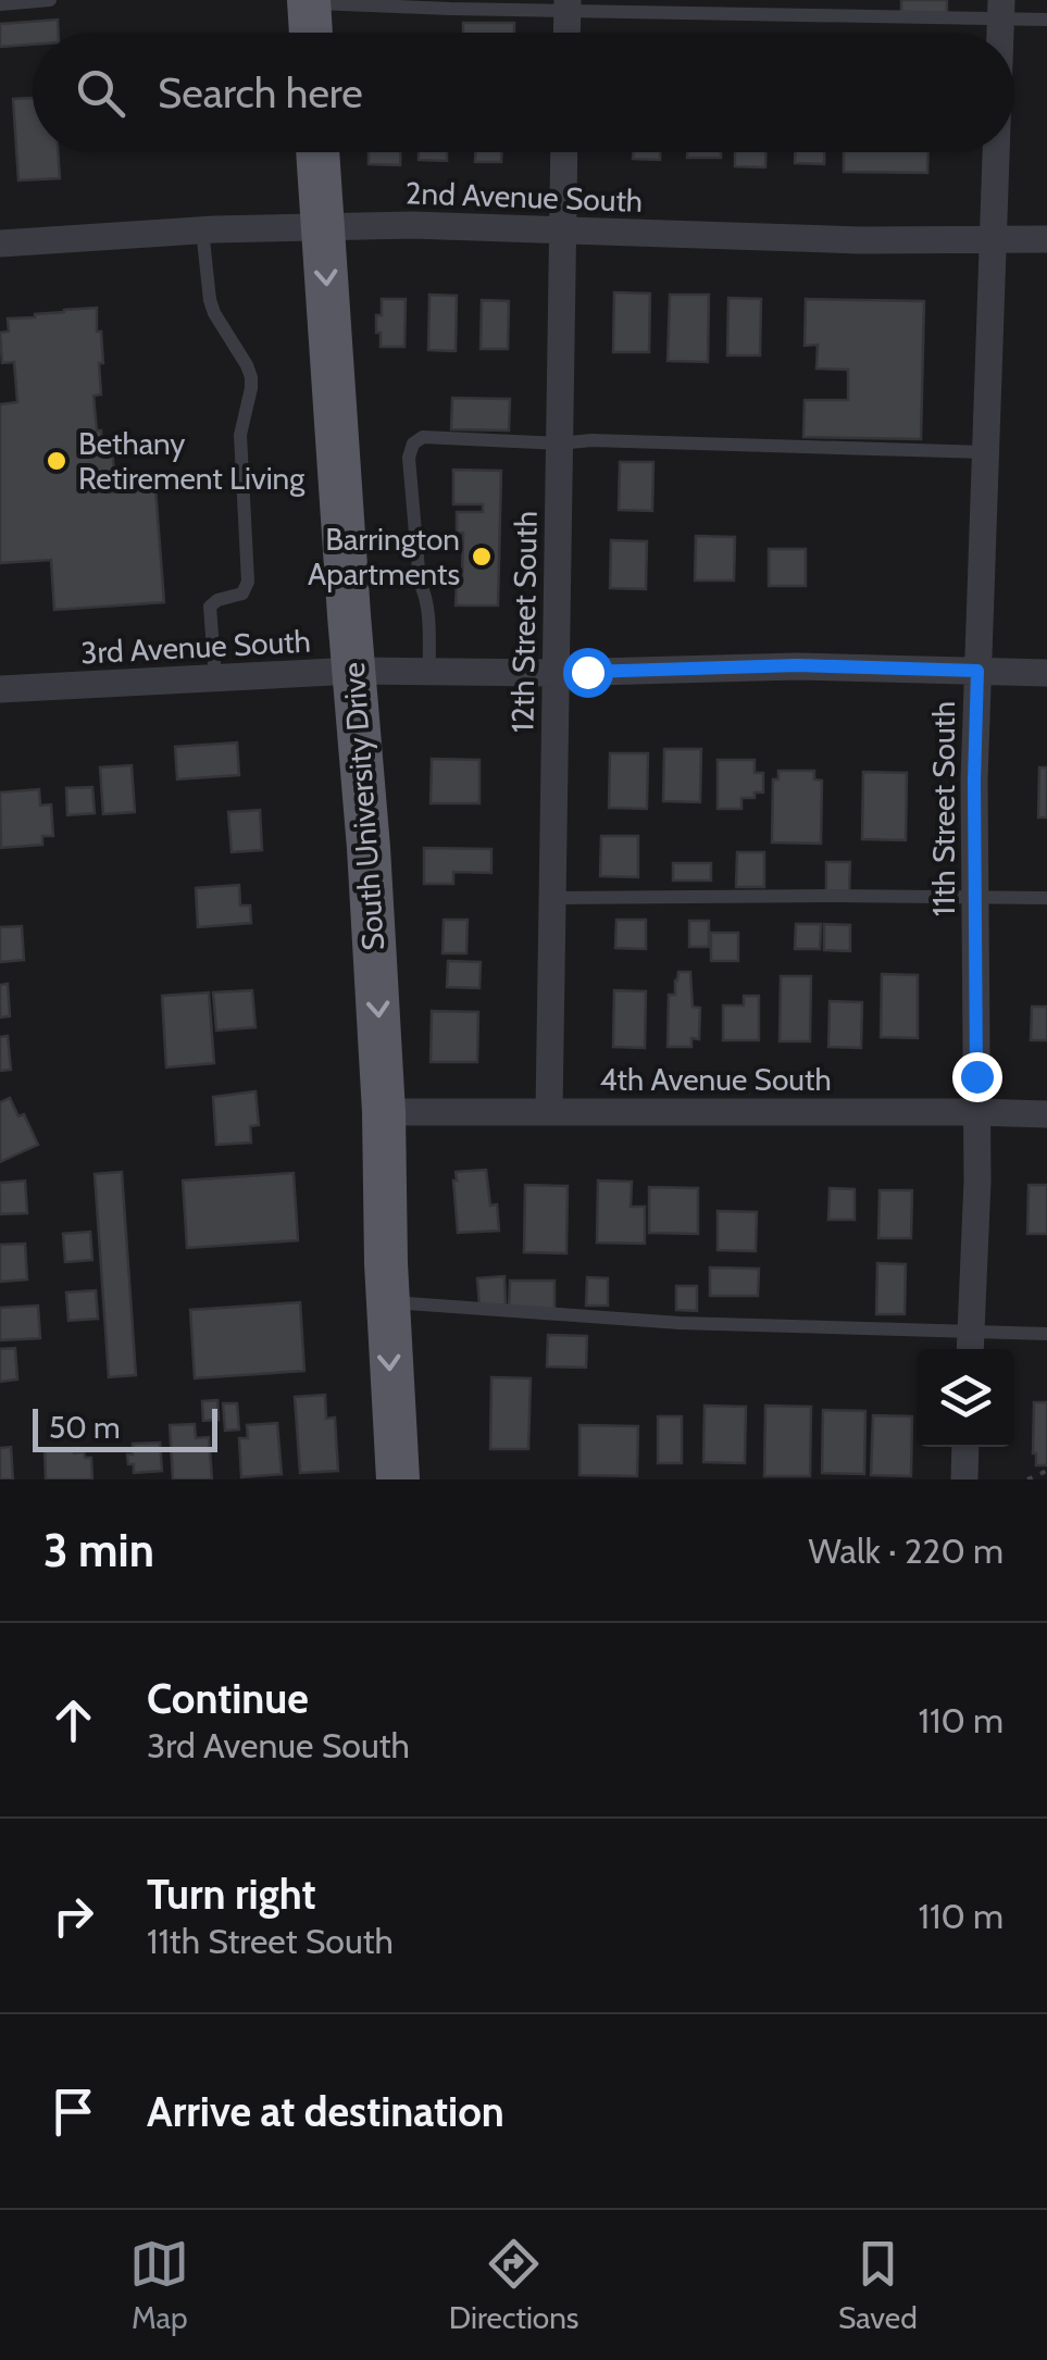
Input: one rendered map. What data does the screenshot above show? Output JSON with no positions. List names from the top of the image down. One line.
{"streets":{"main road":["South University Drive"],"street":["2nd Avenue South","12th Street South","3rd Avenue South","11th Street South","4th Avenue South"]},"crossings":[["2nd Avenue South","12th Street South"],["2nd Avenue South","South University Drive"],["2nd Avenue South","11th Street South"],["12th Street South","3rd Avenue South"],["12th Street South","4th Avenue South"],["3rd Avenue South","South University Drive"],["3rd Avenue South","11th Street South"],["South University Drive","4th Avenue South"],["11th Street South","4th Avenue South"]],"one_way":["South University Drive"],"places":["Bethany Retirement Living","Barrington Apartments"],"scale_bar":"50 m","page":{"search":"Search here","scale":"50 m","heading":["3 min","Walk · 220 m"],"list":[["Continue","3rd Avenue South","110 m"],["Turn right","11th Street South","110 m"],"Arrive at destination"],"nav":["Map","Directions","Saved"]}}
